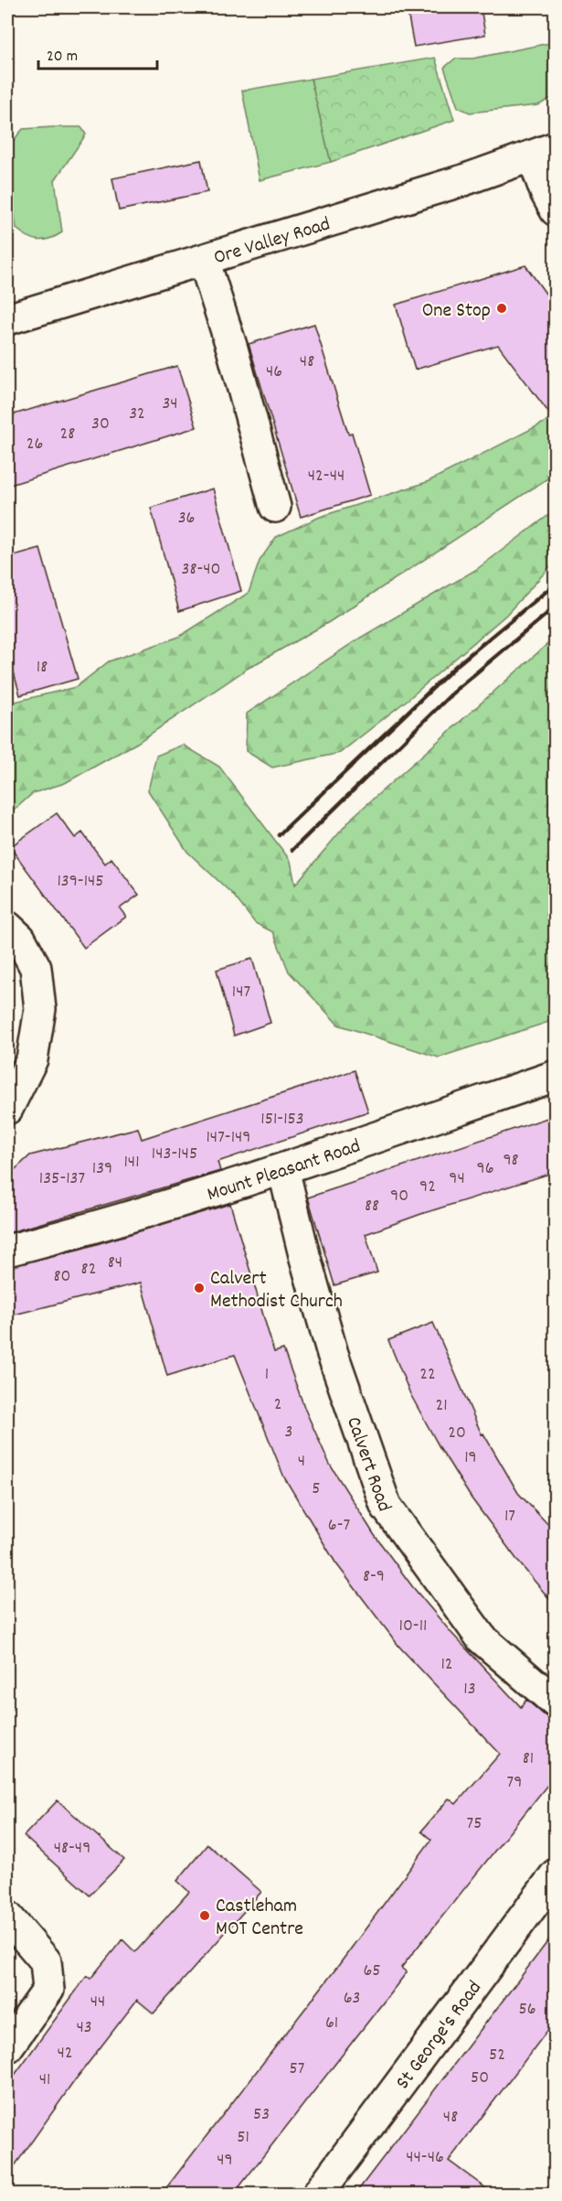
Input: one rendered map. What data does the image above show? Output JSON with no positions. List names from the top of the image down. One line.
{"streets":{"street":["Ore Valley Road","Mount Pleasant Road","Calvert Road","St George's Road"]},"crossings":[["Mount Pleasant Road","Calvert Road"]],"places":["One Stop","Calvert Methodist Church","Castleham MOT Centre"],"house_numbers":["48","46","34","32","30","28","26","42-44","36","38-40","18","139-145","147","151-153","147-149","143-145","98","141","139","96","135-137","94","92","90","88","84","82","80","1","22","2","21","3","20","19","4","5","17","6-7","8-9","10-11","12","13","81","79","75","48-49","65","63","44","56","61","43","42","52","57","50","41","53","48","51","44-46","49"],"scale_bar":"20 m"}
